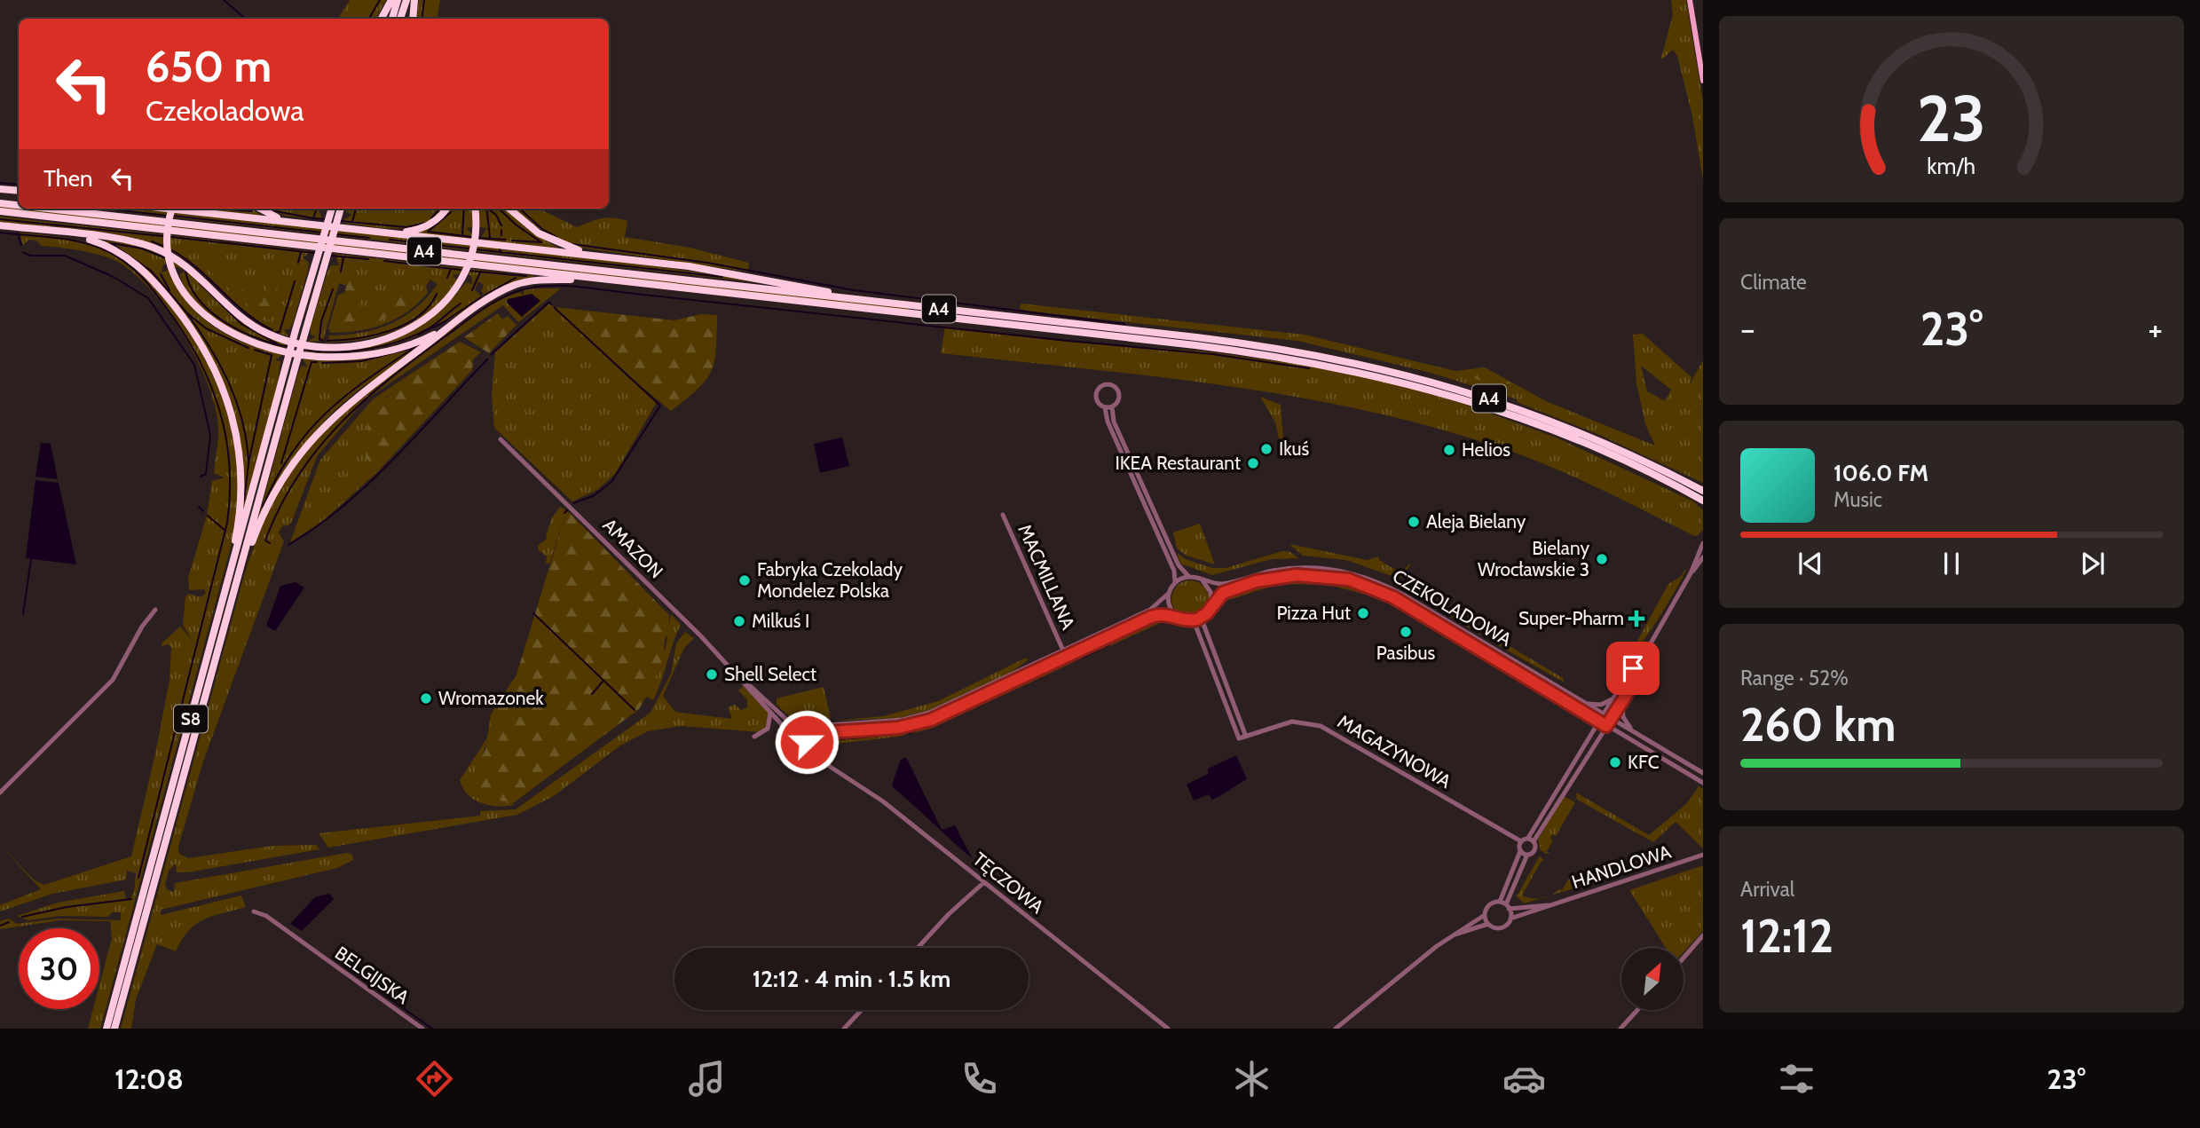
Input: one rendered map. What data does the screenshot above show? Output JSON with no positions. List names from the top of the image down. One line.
{"streets":{"highway":["A4","S8"],"street":["AMAZON","MACMILLANA","CZEKOLADOWA","MAGAZYNOWA","HANDLOWA","TĘCZOWA","BELGIJSKA"]},"crossings":[["AMAZON","TĘCZOWA"],["CZEKOLADOWA","MAGAZYNOWA"]],"places":{"other":["Ikuś","Helios","IKEA Restaurant","Aleja Bielany","Bielany Wrocławskie 3","Fabryka Czekolady Mondelez Polska","Pizza Hut","Milkuś I","Pasibus","Shell Select","Wromazonek","KFC"],"health":["Super-Pharm"]},"north":"top right","page":{"turn":["650 m","Czekoladowa"],"then":"Then","tile":["Climate",["Range · 52%","260 km"],["Arrival","12:12"]],"heat":["−","23°","+"],"song":["106.0 FM","Music"],"limit":"30","trip":"12:12 · 4 min · 1.5 km","tabs":["12:08","23°"],"gauge":["23","km/h"]}}
